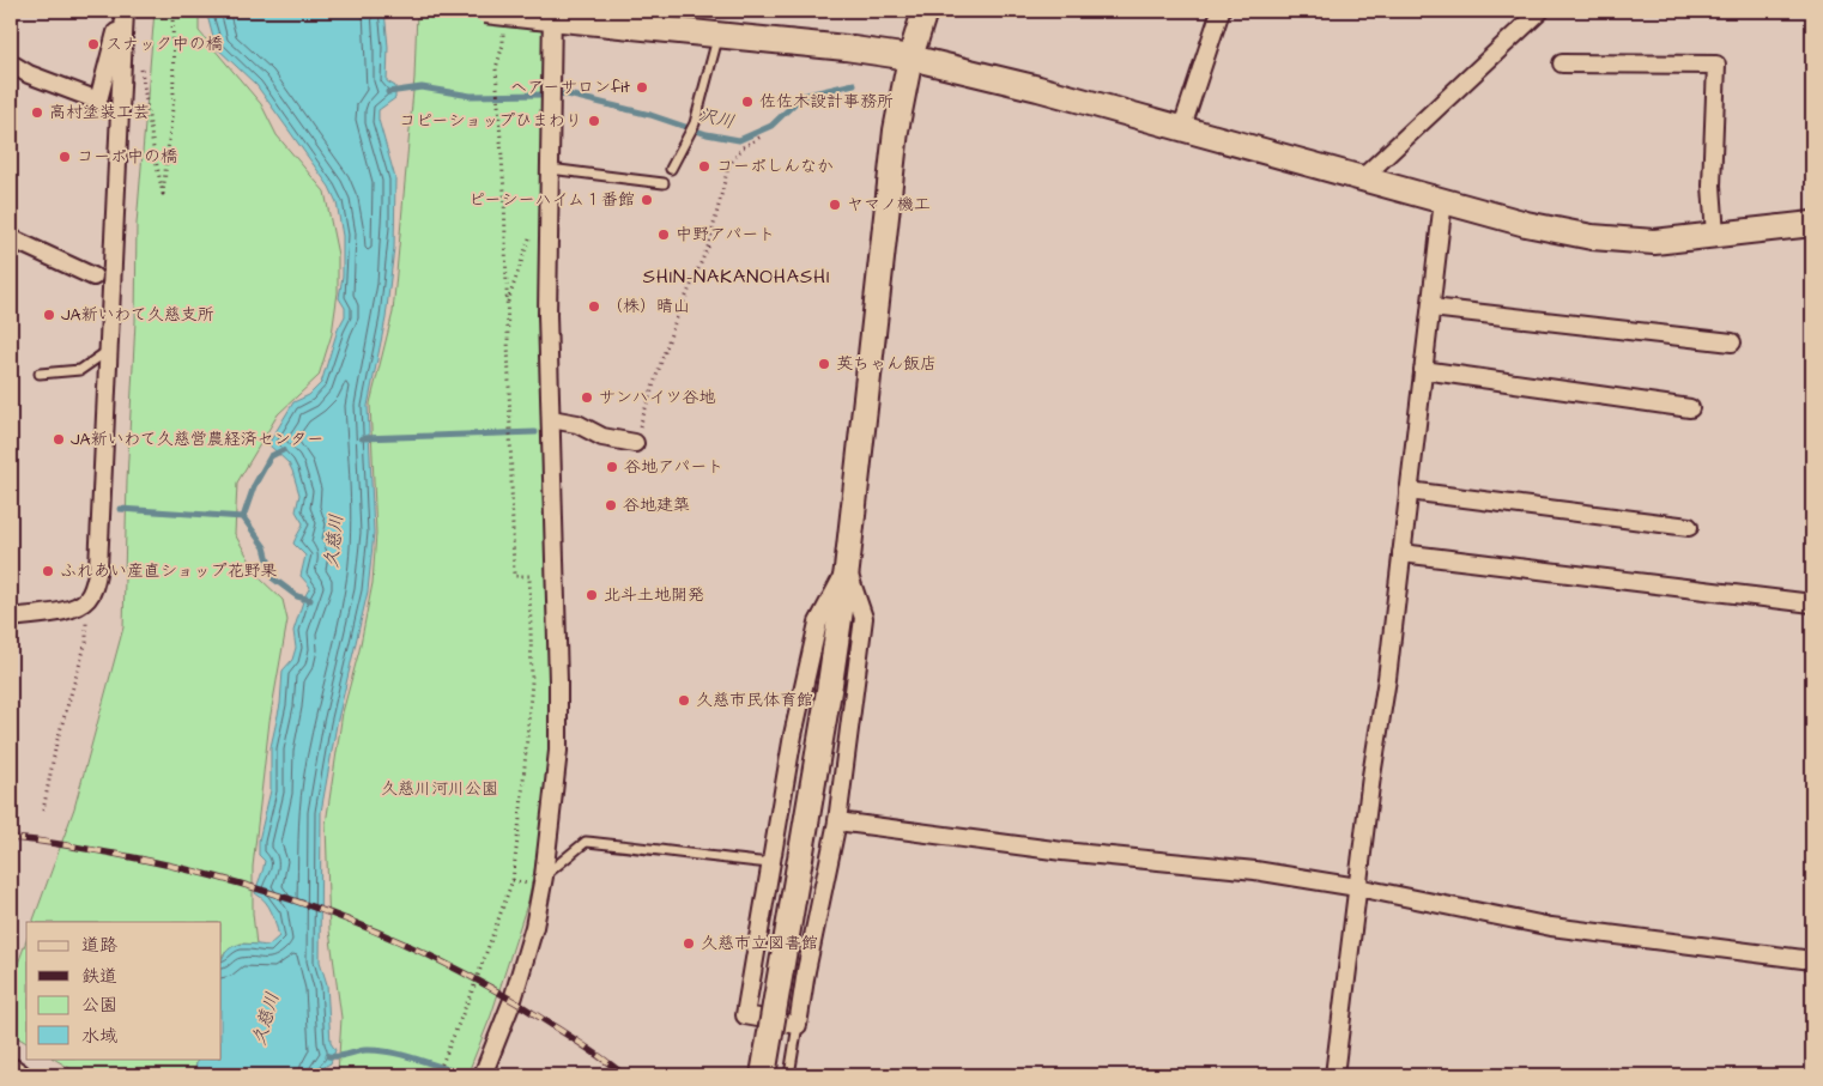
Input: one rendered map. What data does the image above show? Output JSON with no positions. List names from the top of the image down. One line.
{"districts":["SHIN-NAKANOHASHI"],"water":["沢川","久慈川"],"parks":["久慈川河川公園"],"places":["スナック中の橋","ヘアーサロンfit","佐佐木設計事務所","高村塗装工芸","コピーショップひまわり","コーポ中の橋","コーポしんなか","ピーシーハイム１番館","ヤマノ機工","中野アパート","（株）晴山","JA新いわて久慈支所","英ちゃん飯店","サンハイツ谷地","JA新いわて久慈営農経済センター","谷地アパート","谷地建築","ふれあい産直ショップ花野果","北斗土地開発","久慈市民体育館","久慈市立図書館"],"legend":["道路","鉄道","公園","水域"]}
